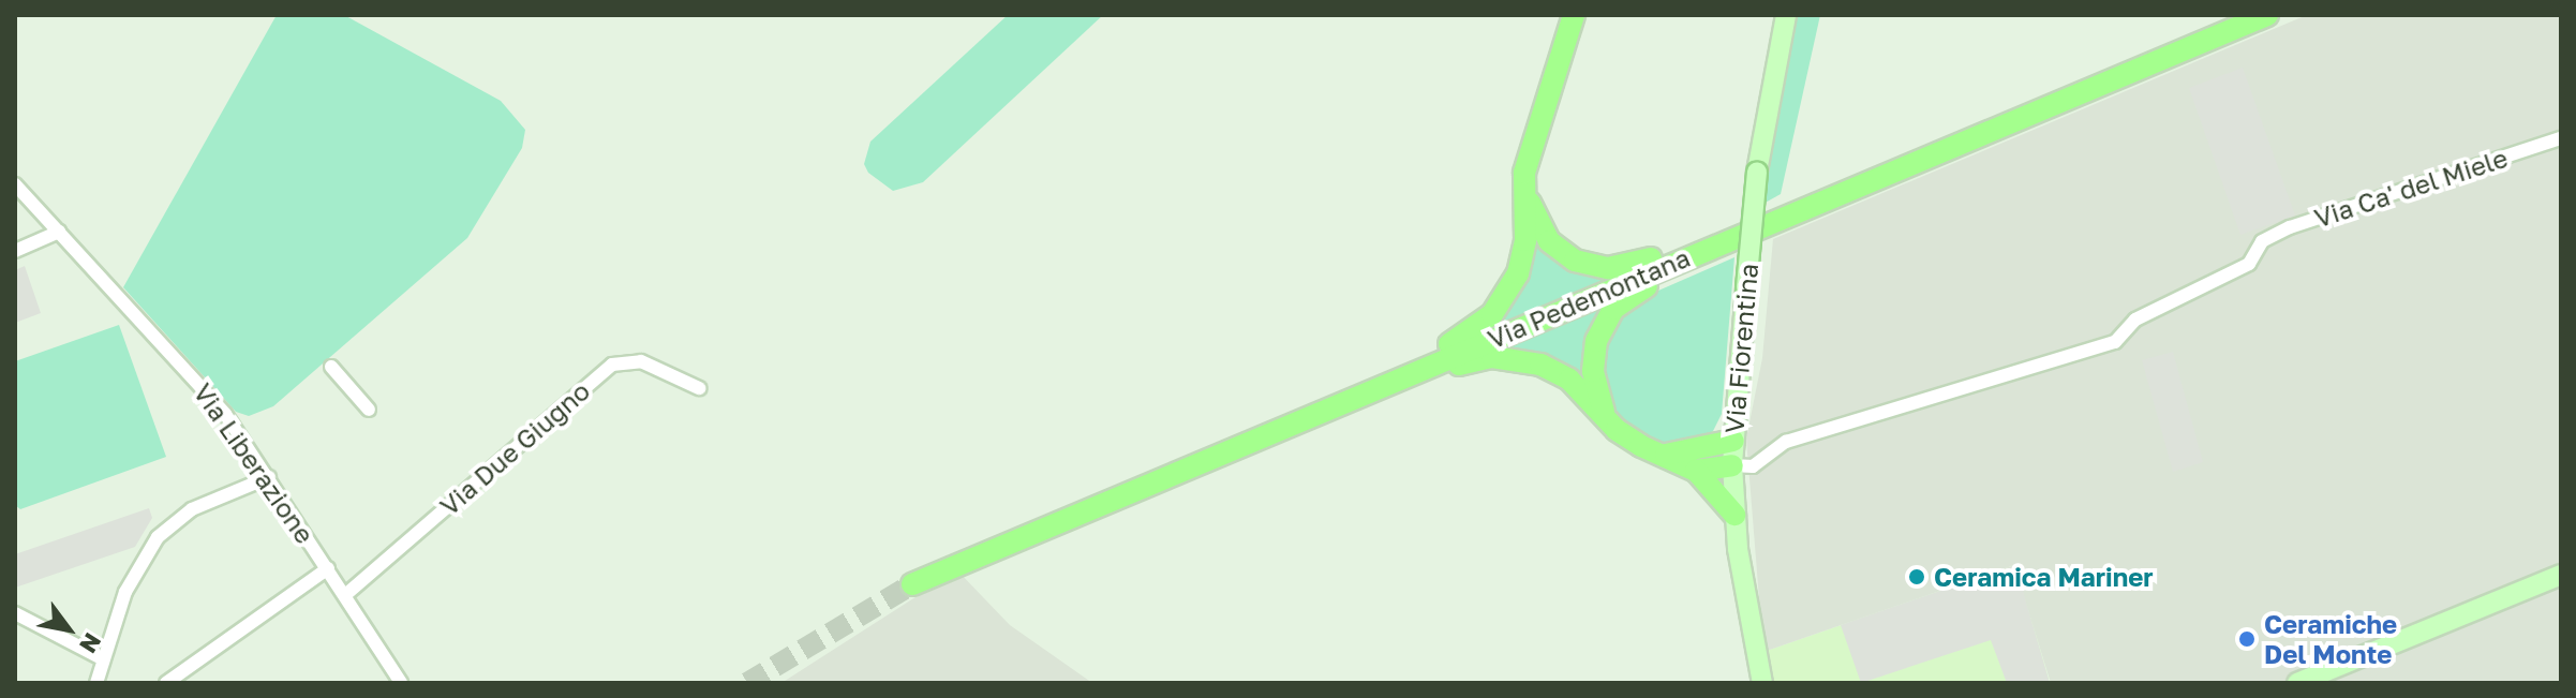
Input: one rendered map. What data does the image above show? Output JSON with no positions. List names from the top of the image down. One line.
{"streets":{"main road":["Via Pedemontana"],"street":["Via Ca' del Miele","Via Fiorentina","Via Due Giugno","Via Liberazione"]},"crossings":[["Via Ca' del Miele","Via Fiorentina"],["Via Due Giugno","Via Liberazione"]],"places":["Ceramica Mariner","Ceramiche Del Monte"],"north":"bottom right"}
